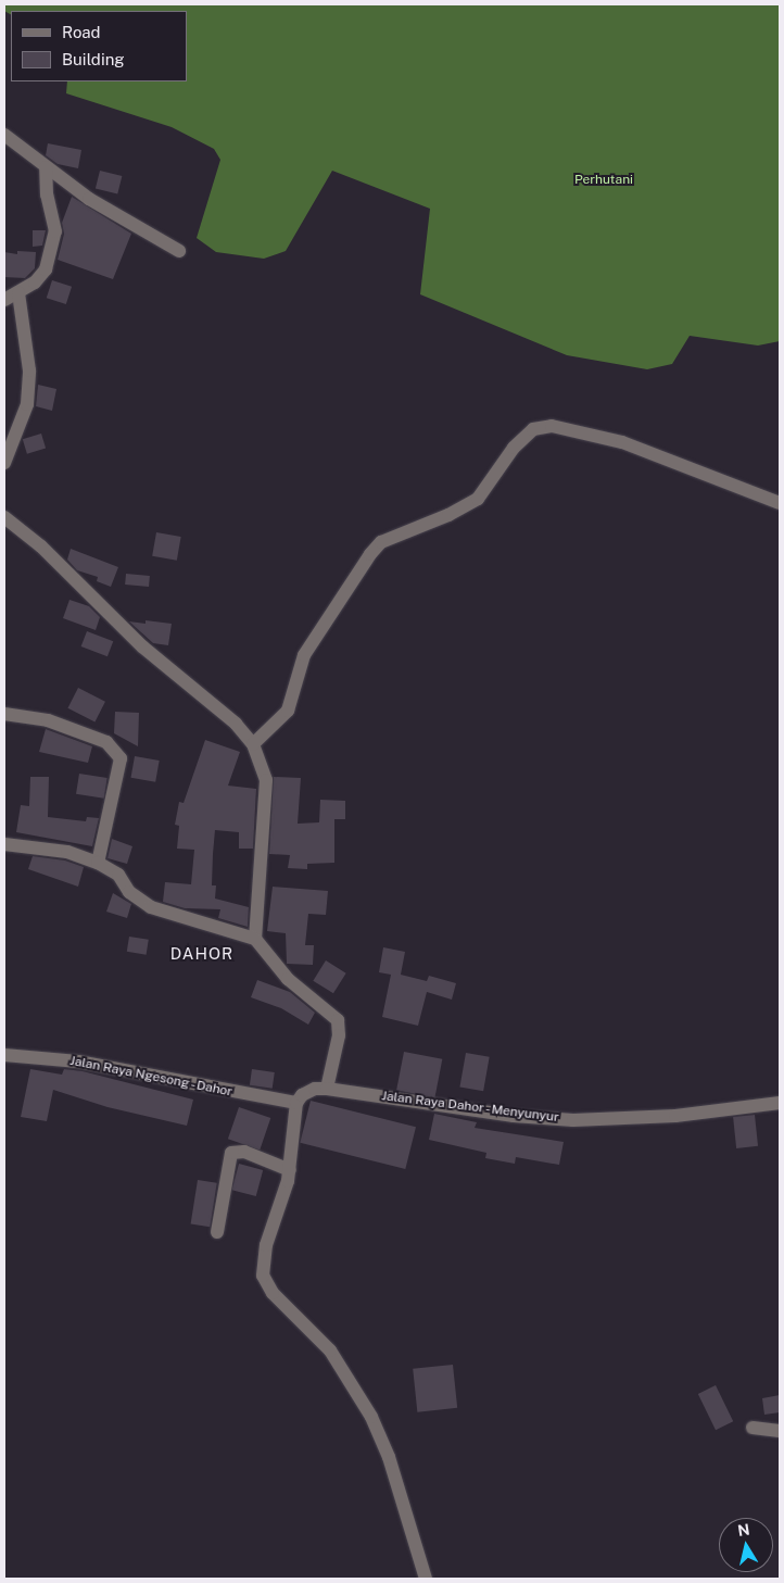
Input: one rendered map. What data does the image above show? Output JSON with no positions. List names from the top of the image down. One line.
{"streets":{"street":["Jalan Raya Ngesong - Dahor","Jalan Raya Dahor - Menyunyur"]},"crossings":[["Jalan Raya Ngesong - Dahor","Jalan Raya Dahor - Menyunyur"]],"districts":["DAHOR"],"parks":["Perhutani"],"legend":["Road","Building"],"north":"top"}
